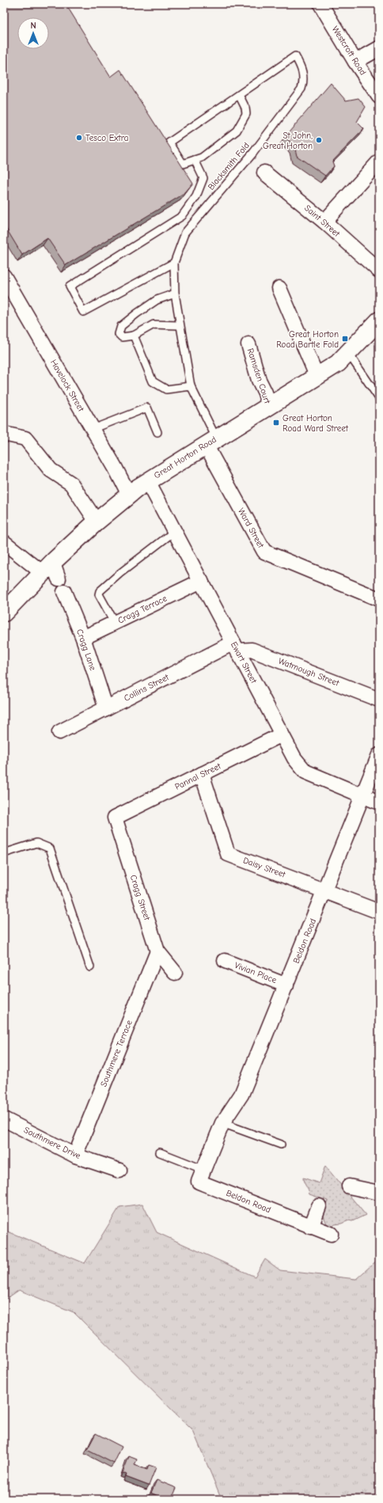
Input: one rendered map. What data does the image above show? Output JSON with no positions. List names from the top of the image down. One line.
{"streets":{"main road":["Great Horton Road"],"street":["Westcroft Road","Saint Street","Ramsden Court","Havelock Street","Ward Street","Cragg Terrace","Cragg Lane","Ewart Street","Watmough Street","Collins Street","Pannal Street","Daisy Street","Cragg Street","Beldon Road","Vivian Place","Southmere Terrace","Southmere Drive"],"lane":["Blacksmith Fold"]},"crossings":[["Blacksmith Fold","Great Horton Road"],["Blacksmith Fold","Ward Street"],["Ramsden Court","Great Horton Road"],["Havelock Street","Great Horton Road"],["Great Horton Road","Ward Street"],["Great Horton Road","Ewart Street"],["Cragg Terrace","Cragg Lane"],["Cragg Terrace","Ewart Street"],["Cragg Lane","Collins Street"],["Ewart Street","Watmough Street"],["Ewart Street","Collins Street"],["Ewart Street","Pannal Street"],["Ewart Street","Beldon Road"],["Watmough Street","Collins Street"],["Pannal Street","Daisy Street"],["Pannal Street","Cragg Street"],["Daisy Street","Beldon Road"],["Cragg Street","Southmere Terrace"],["Beldon Road","Vivian Place"],["Southmere Terrace","Southmere Drive"]],"places":{"other":["Tesco Extra","St John, Great Horton"],"transit":["Great Horton Road Bartle Fold","Great Horton Road Ward Street"]},"north":"top"}
